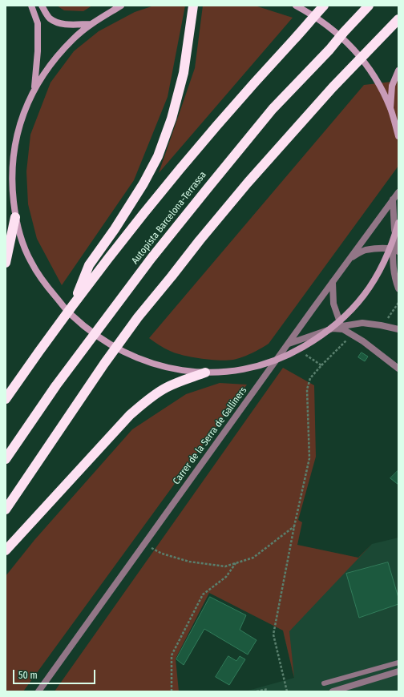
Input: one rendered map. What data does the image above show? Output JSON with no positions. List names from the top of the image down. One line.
{"streets":{"highway":["Autopista Barcelona-Terrassa"],"street":["Carrer de la Serra de Galliners"]},"scale_bar":"50 m"}
